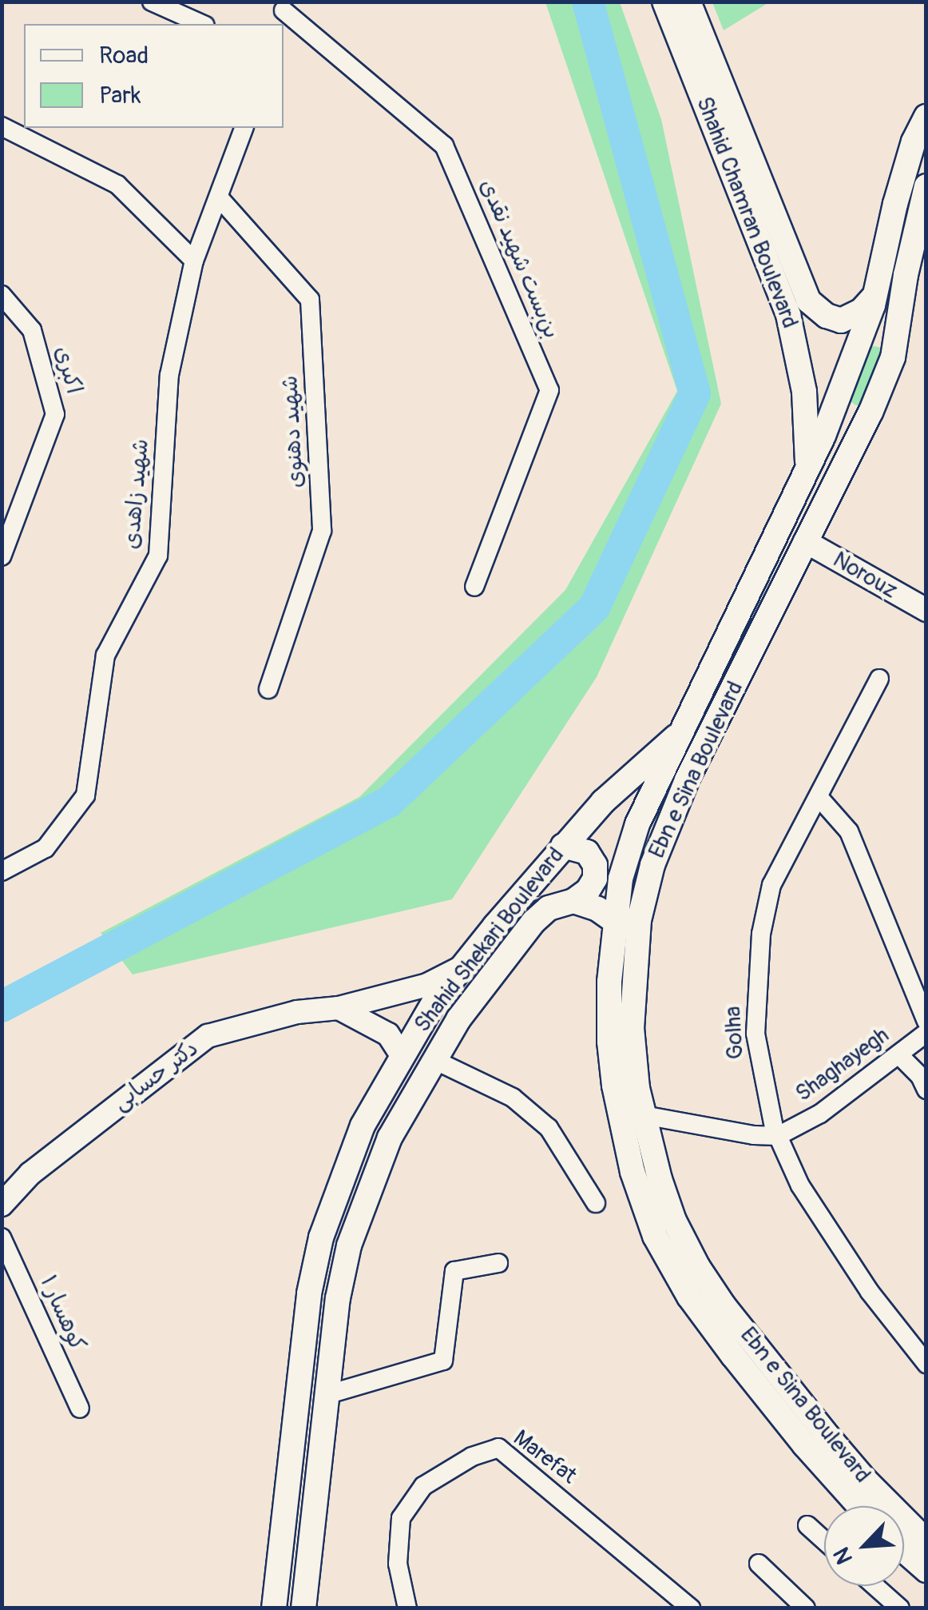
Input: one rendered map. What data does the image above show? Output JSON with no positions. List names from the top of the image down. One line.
{"streets":{"main road":["Shahid Chamran Boulevard","Ebn e Sina Boulevard","Shahid Shekari Boulevard"],"street":["بن‌بست شهید نقدی","اکبری","شهید دهنوی","شهید زاهدی","Norouz","Golha","Shaghayegh","دکتر حسابی","کوهسار ۱","Marefat"]},"crossings":[["Shahid Chamran Boulevard","Ebn e Sina Boulevard"],["شهید دهنوی","شهید زاهدی"],["Norouz","Ebn e Sina Boulevard"],["Ebn e Sina Boulevard","Shahid Shekari Boulevard"],["Shahid Shekari Boulevard","دکتر حسابی"],["Golha","Shaghayegh"]],"legend":["Road","Park"],"north":"bottom left"}
